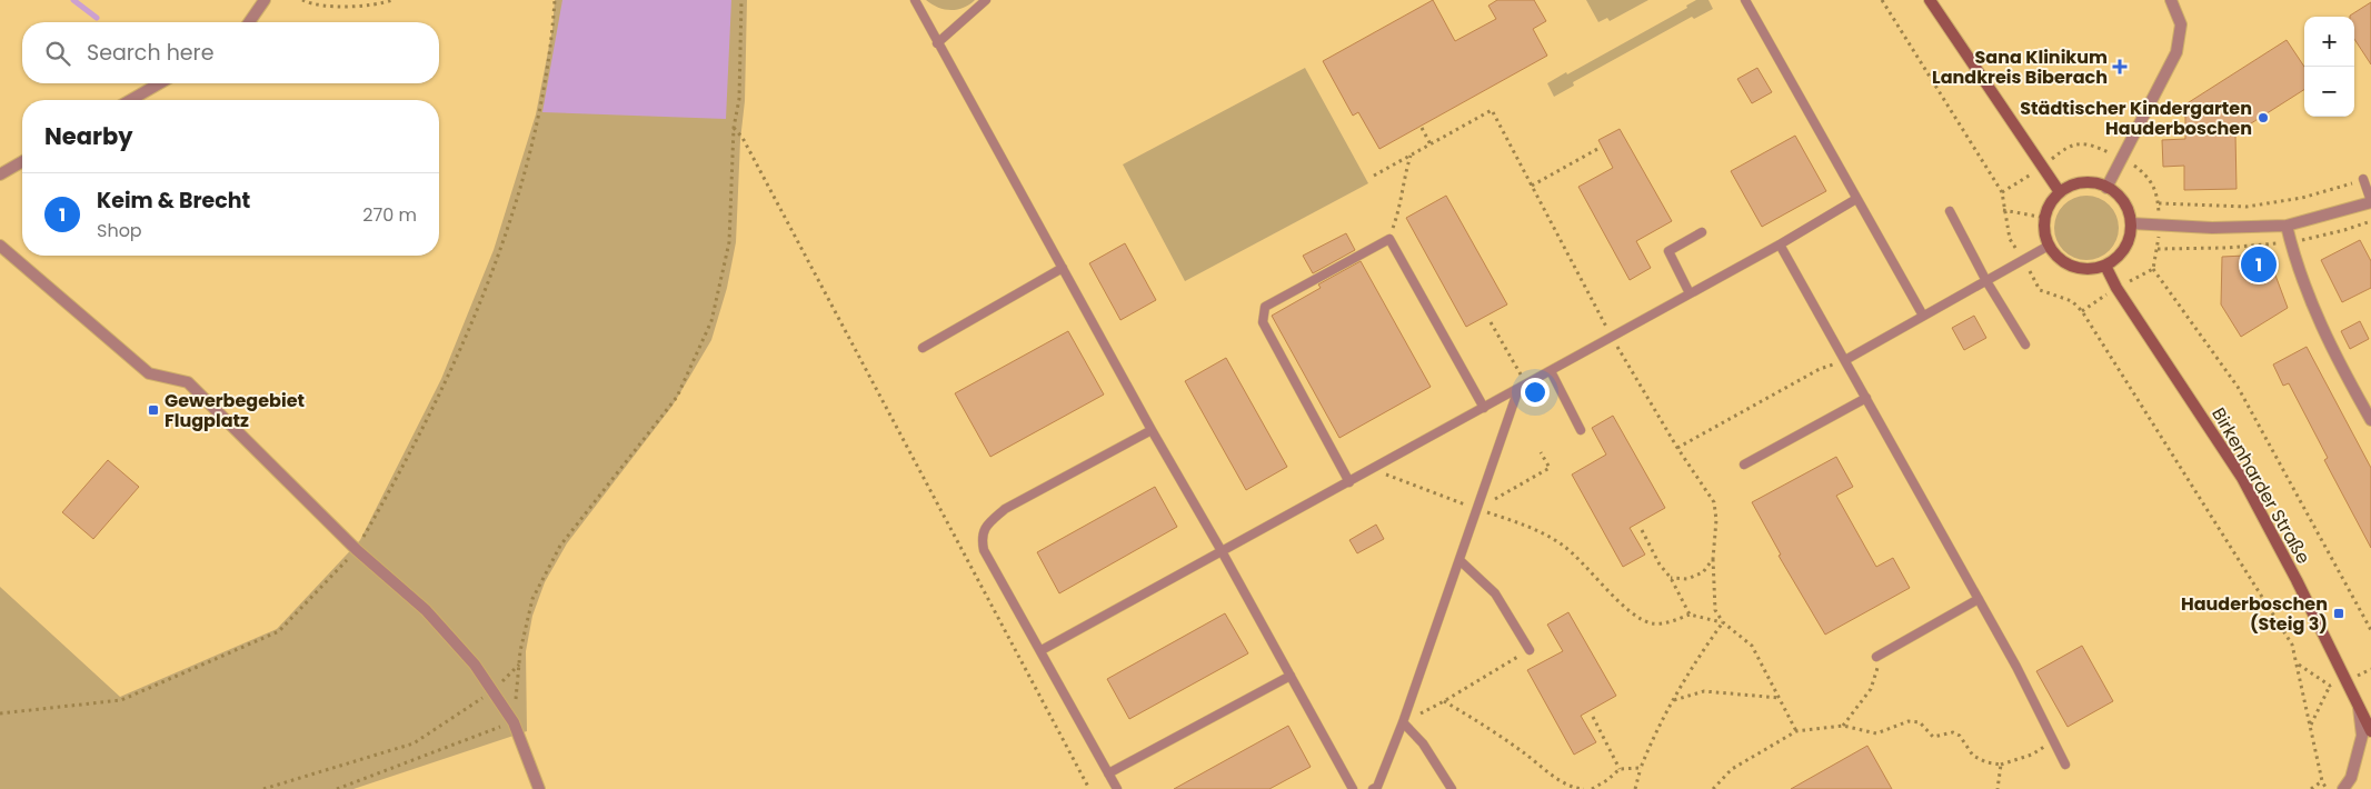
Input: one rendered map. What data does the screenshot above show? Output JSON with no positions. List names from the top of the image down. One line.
{"streets":{"main road":["Birkenharder Straße"]},"places":{"health":["Sana Klinikum Landkreis Biberach"],"other":["Städtischer Kindergarten Hauderboschen"],"transit":["Gewerbegebiet Flugplatz","Hauderboschen (Steig 3)"]},"page":{"map_buttons":["+","−"],"search":"Search here","heading":"Nearby","list":[{"mark":"1","name":"Keim & Brecht","note":"Shop","value":"270 m"}],"pins":"1"}}
